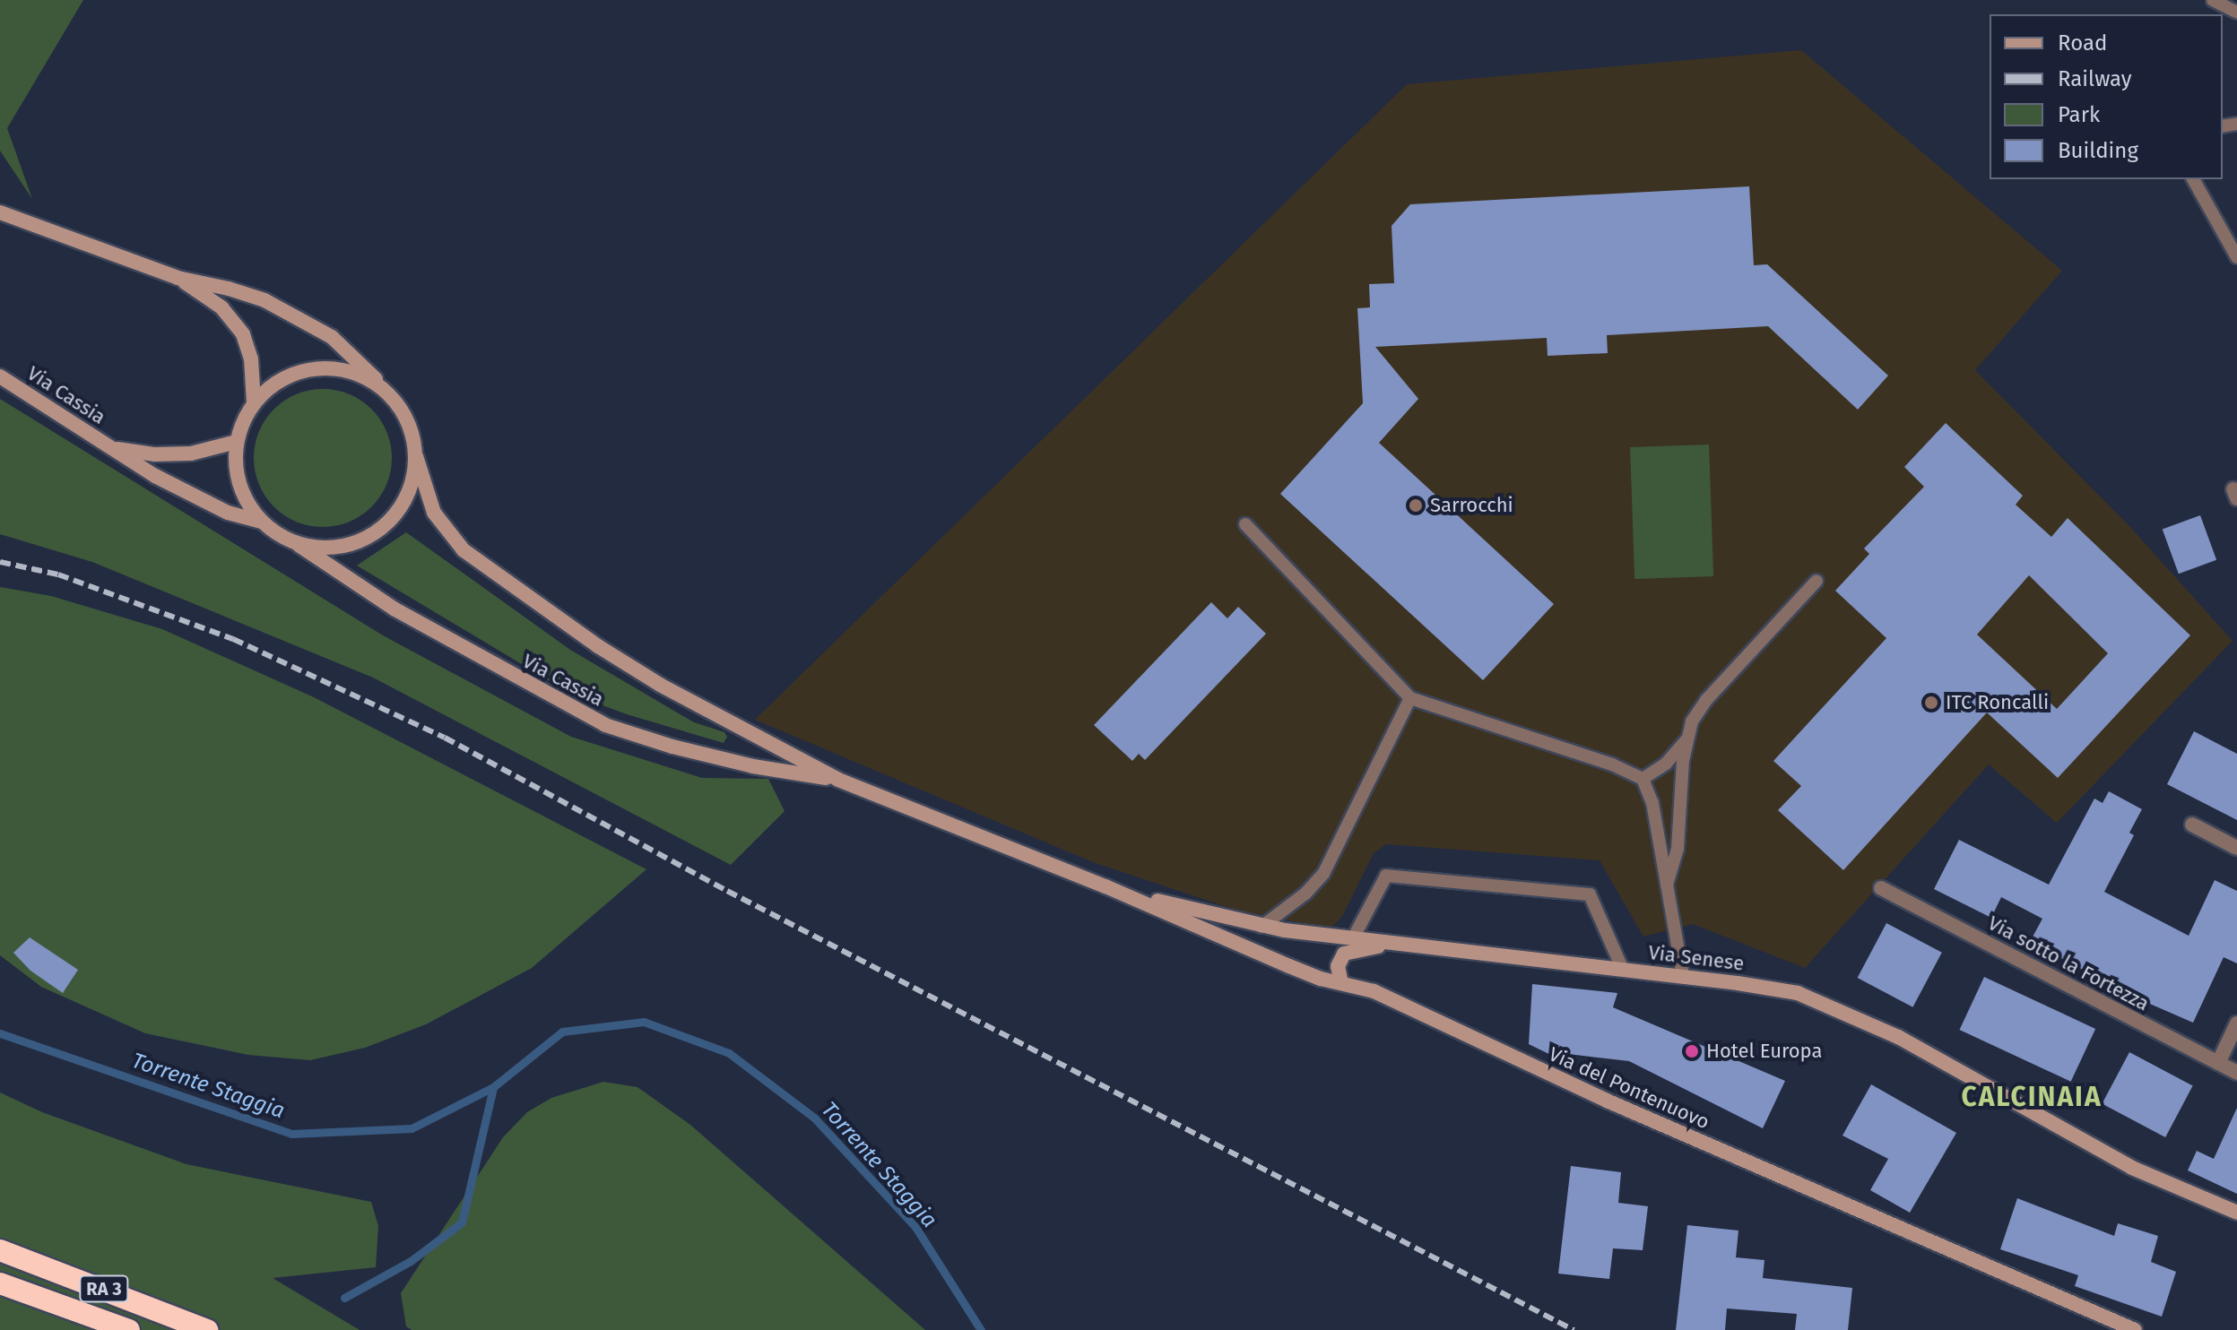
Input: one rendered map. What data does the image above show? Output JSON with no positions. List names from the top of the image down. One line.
{"streets":{"highway":["RA 3"],"main road":["Via Cassia","Via Senese","Via del Pontenuovo"],"street":["Via sotto la Fortezza"]},"crossings":[["Via Cassia","Via Senese"],["Via Cassia","Via del Pontenuovo"],["Via Senese","Via del Pontenuovo"]],"districts":["CALCINAIA"],"water":["Torrente Staggia"],"places":["Sarrocchi","ITC Roncalli","Hotel Europa"],"legend":["Road","Railway","Park","Building"]}
